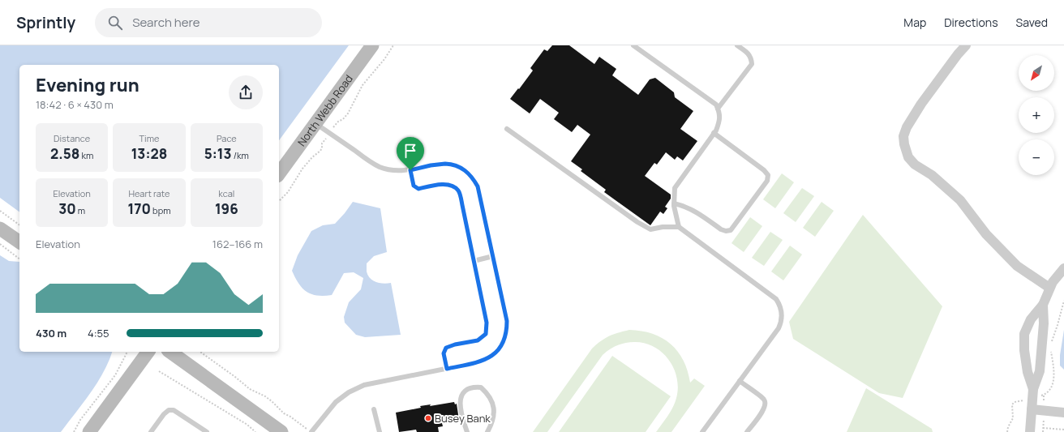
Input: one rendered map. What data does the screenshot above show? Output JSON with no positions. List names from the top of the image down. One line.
{"streets":{"main road":["North Webb Road"]},"places":["Busey Bank"],"north":"bottom left","page":{"header":"Sprintly","search":"Search here","nav":["Map","Directions","Saved"],"map_buttons":["+","−"],"heading":["Evening run","18:42 · 6 × 430 m"],"stats":[["Distance","2.58 km"],["Time","13:28"],["Pace","5:13 /km"],["Elevation","30 m"],["Heart rate","170 bpm"],["kcal","196"]],"chart":["Elevation","162–166 m"],"list":[{"name":"430 m","note":"4:55"}]}}
